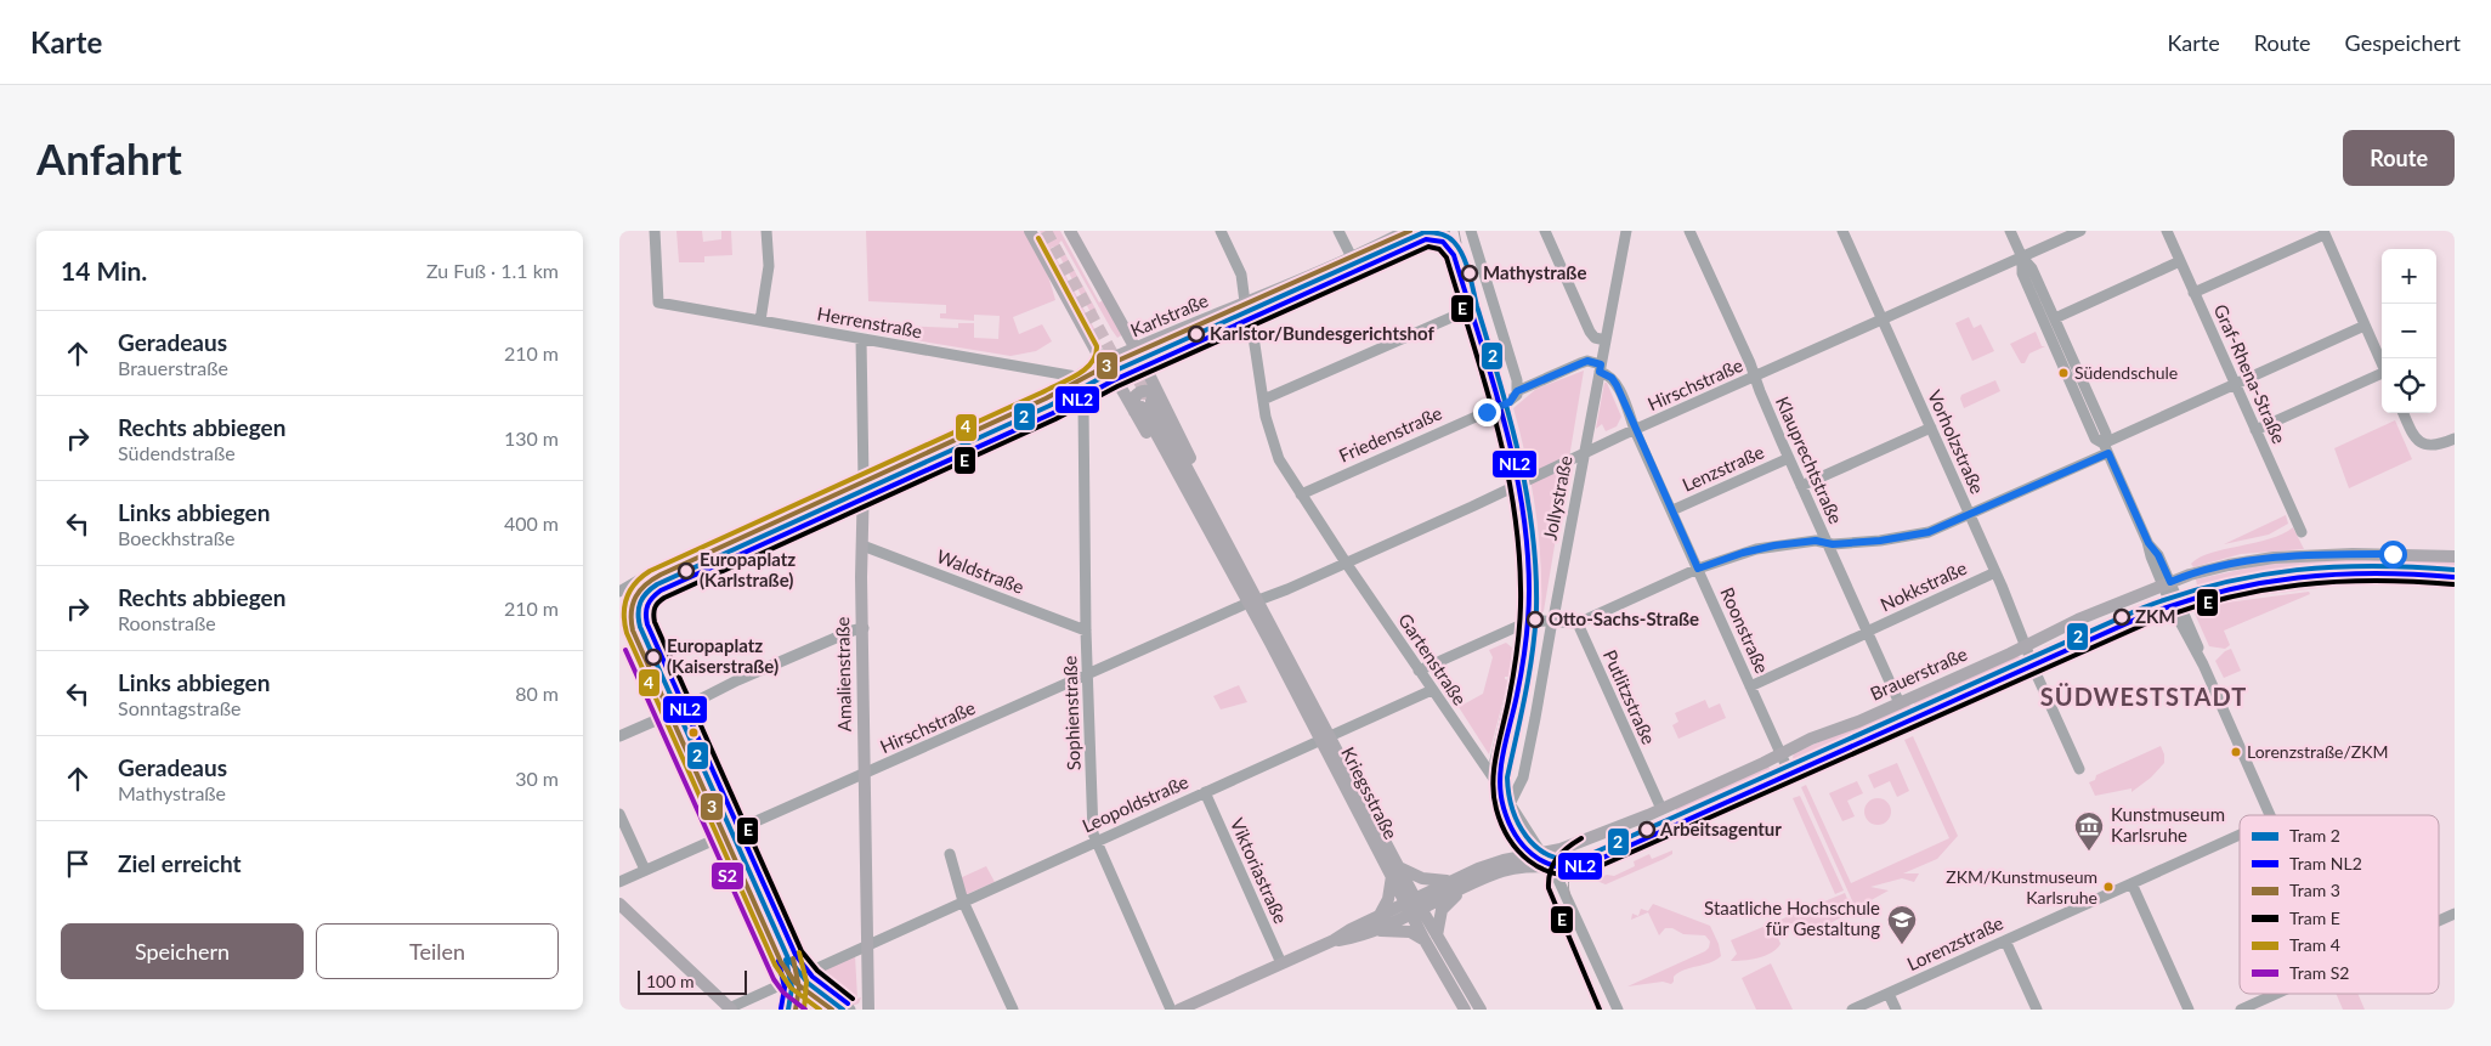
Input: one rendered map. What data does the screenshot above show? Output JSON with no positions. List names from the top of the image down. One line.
{"streets":{"main road":["Karlstraße","Amalienstraße","Brauerstraße","Kriegsstraße"],"street":["Herrenstraße","Graf-Rhena-Straße","Hirschstraße","Friedenstraße","Vorholzstraße","Klauprechtstraße","Lenzstraße","Jollystraße","Waldstraße","Nokkstraße","Roonstraße","Gartenstraße","Putlitzstraße","Sophienstraße","Leopoldstraße","Viktoriastraße","Lorenzstraße"]},"crossings":[["Karlstraße","Herrenstraße"],["Karlstraße","Gartenstraße"],["Karlstraße","Amalienstraße"],["Karlstraße","Sophienstraße"],["Karlstraße","Kriegsstraße"],["Herrenstraße","Amalienstraße"],["Hirschstraße","Vorholzstraße"],["Hirschstraße","Klauprechtstraße"],["Hirschstraße","Roonstraße"],["Hirschstraße","Gartenstraße"],["Hirschstraße","Amalienstraße"],["Hirschstraße","Sophienstraße"],["Hirschstraße","Kriegsstraße"],["Friedenstraße","Gartenstraße"],["Vorholzstraße","Nokkstraße"],["Vorholzstraße","Brauerstraße"],["Klauprechtstraße","Lenzstraße"],["Klauprechtstraße","Nokkstraße"],["Klauprechtstraße","Brauerstraße"],["Lenzstraße","Roonstraße"],["Jollystraße","Roonstraße"],["Jollystraße","Gartenstraße"],["Waldstraße","Amalienstraße"],["Waldstraße","Sophienstraße"],["Nokkstraße","Roonstraße"],["Roonstraße","Brauerstraße"],["Gartenstraße","Brauerstraße"],["Gartenstraße","Leopoldstraße"],["Amalienstraße","Leopoldstraße"],["Brauerstraße","Putlitzstraße"],["Brauerstraße","Kriegsstraße"],["Sophienstraße","Leopoldstraße"],["Kriegsstraße","Leopoldstraße"],["Leopoldstraße","Viktoriastraße"]],"districts":["SÜDWESTSTADT"],"places":{"other":["Mathystraße","Karlstor/Bundesgerichtshof","Südendschule","Europaplatz (Karlstraße)","ZKM","Otto-Sachs-Straße","Europaplatz (Kaiserstraße)","Lorenzstraße/ZKM","Arbeitsagentur","ZKM/Kunstmuseum Karlsruhe"],"museum":["Kunstmuseum Karlsruhe"],"school or university":["Staatliche Hochschule für Gestaltung"]},"lines":["tram line 3","tram line 2","tram line 4","tram line NL2","tram line E","tram line S2"],"legend":["Tram 2","Tram NL2","Tram 3","Tram E","Tram 4","Tram S2"],"scale_bar":"100 m","page":{"header":"Karte","nav":["Karte","Route","Gespeichert"],"buttons":["Route",["Speichern","Teilen"]],"title":"Anfahrt","heading":["14 Min.","Zu Fuß · 1.1 km"],"map_buttons":["+","−"],"list":[["Geradeaus","Brauerstraße","210 m"],["Rechts abbiegen","Südendstraße","130 m"],["Links abbiegen","Boeckhstraße","400 m"],["Rechts abbiegen","Roonstraße","210 m"],["Links abbiegen","Sonntagstraße","80 m"],["Geradeaus","Mathystraße","30 m"],"Ziel erreicht"],"scale":"100 m"}}
